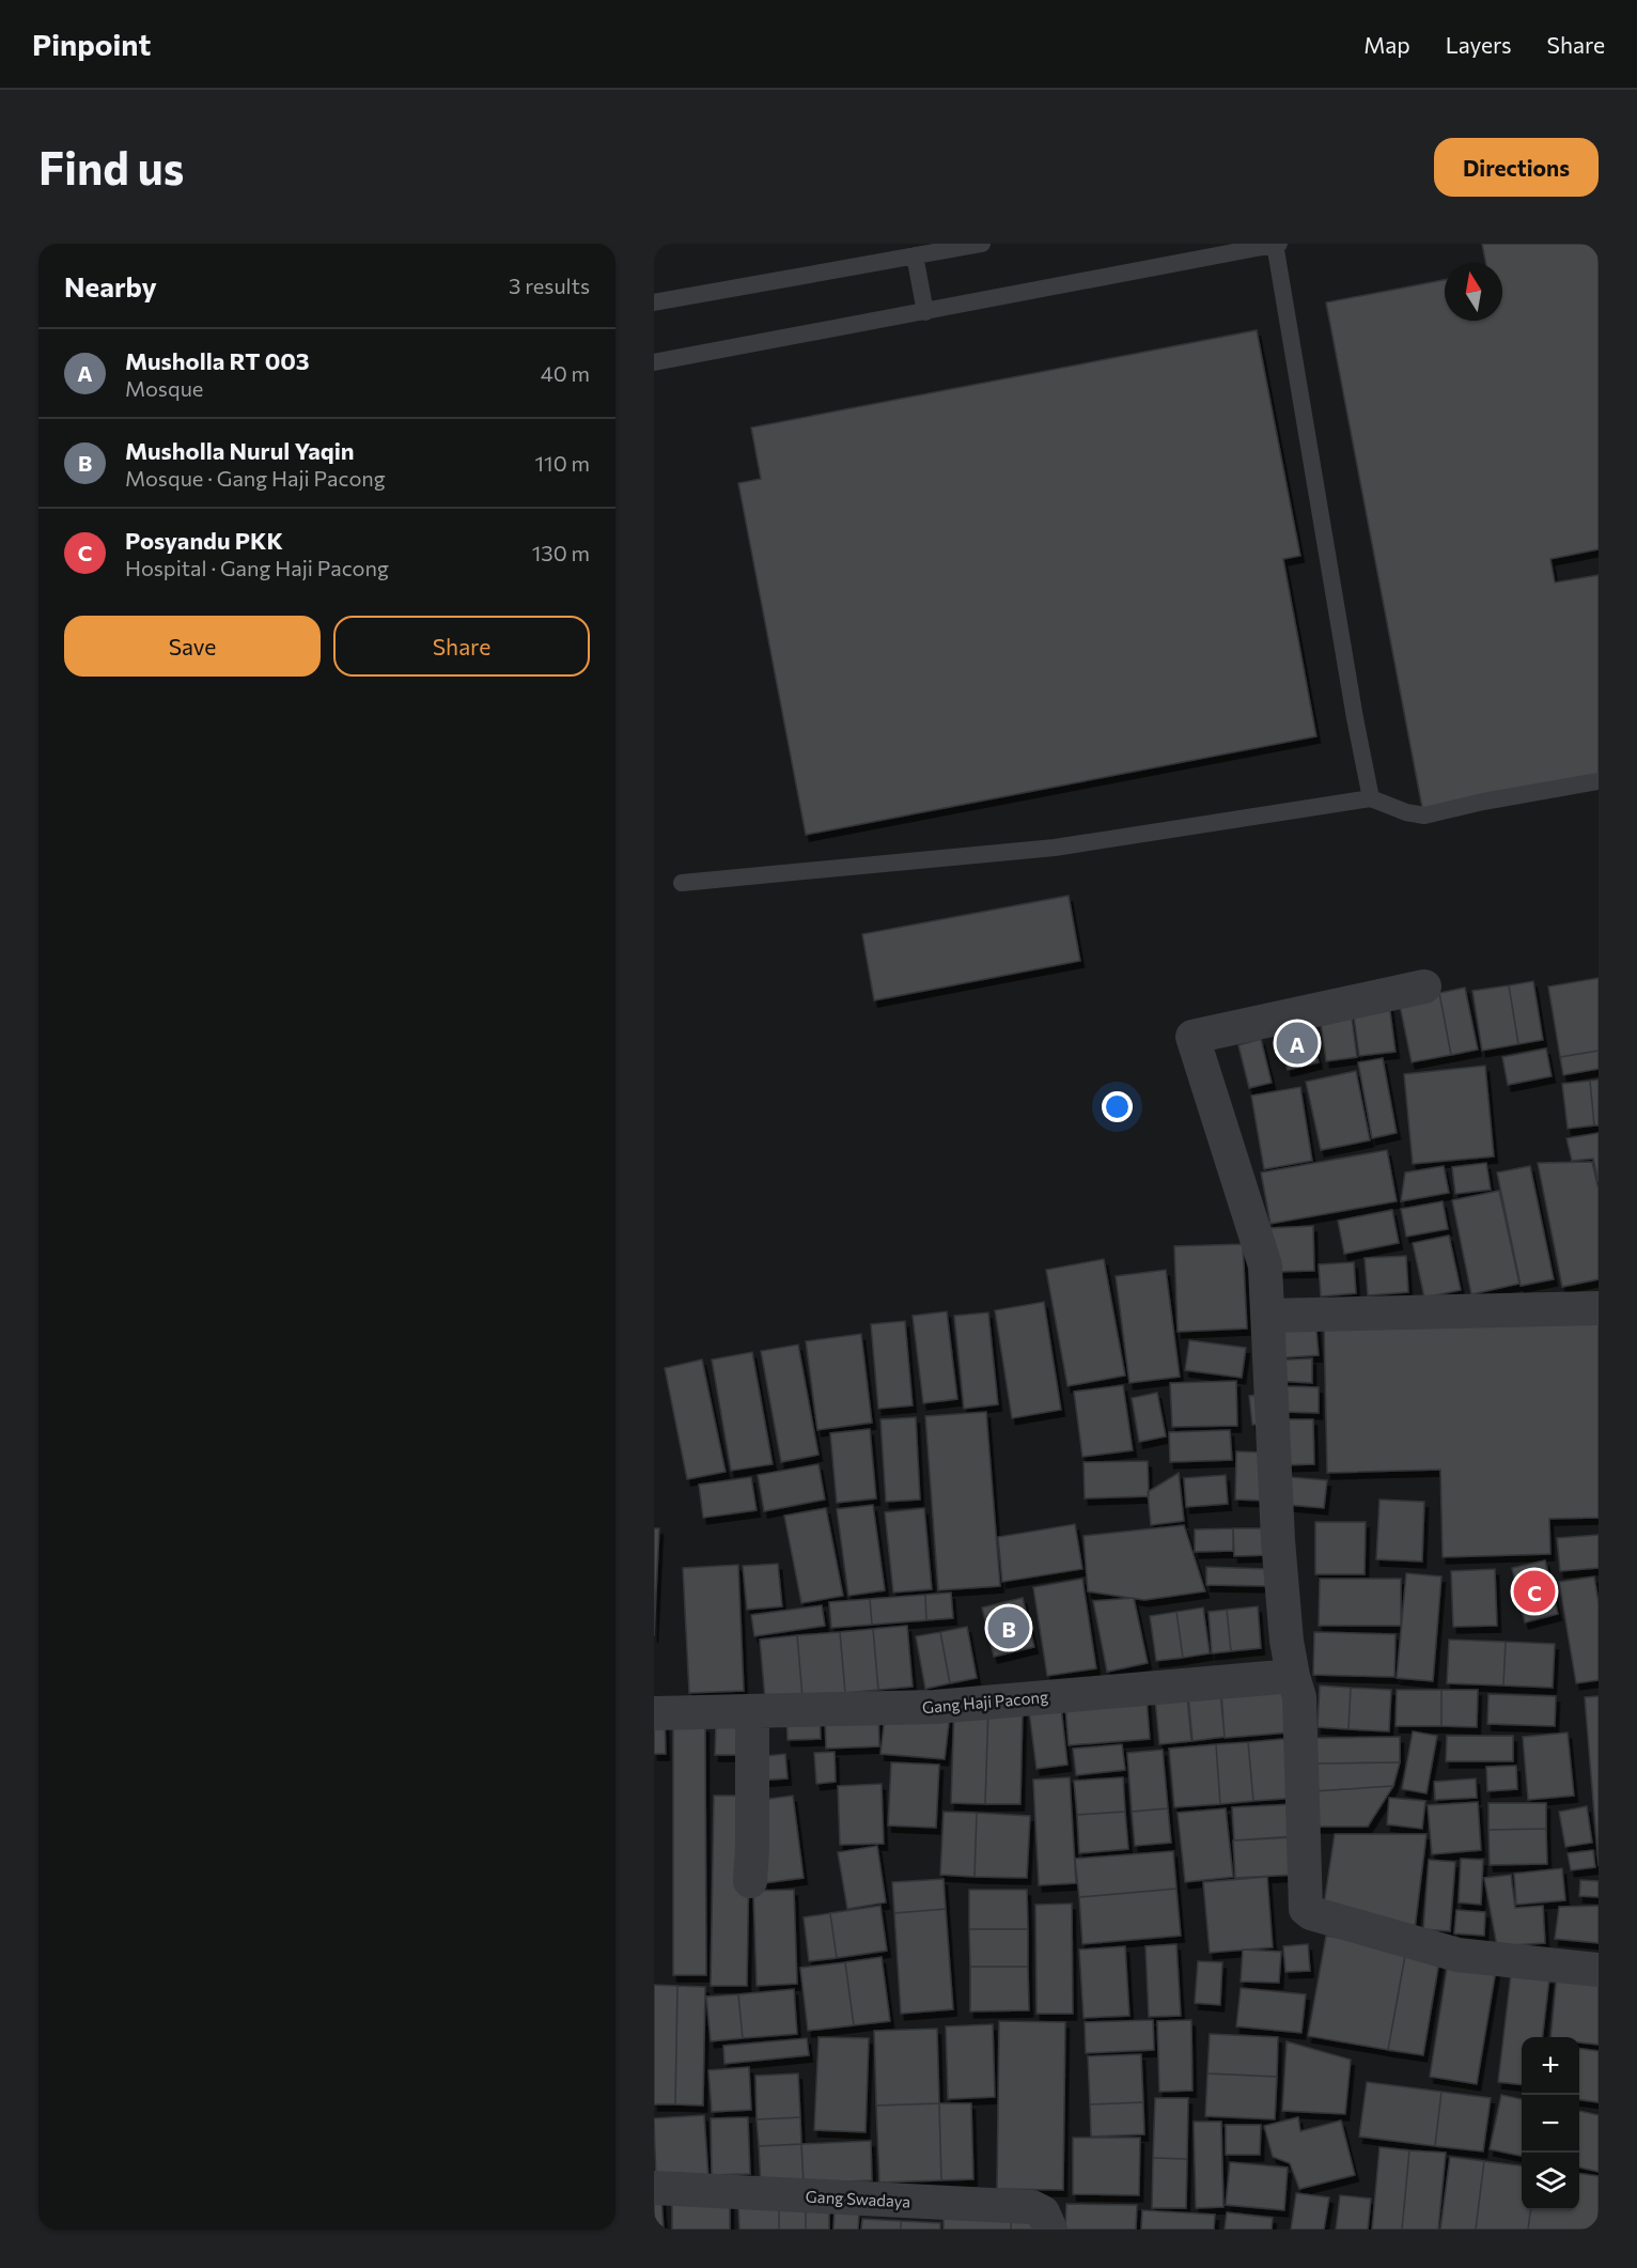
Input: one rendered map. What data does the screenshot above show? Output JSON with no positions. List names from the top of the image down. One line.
{"streets":{"street":["Gang Haji Pacong","Gang Swadaya"]},"north":"top","page":{"header":"Pinpoint","nav":["Map","Layers","Share"],"buttons":["Directions",["Save","Share"]],"title":"Find us","heading":["Nearby","3 results"],"list":[{"mark":"A","name":"Musholla RT 003","note":"Mosque","value":"40 m"},{"mark":"B","name":"Musholla Nurul Yaqin","note":"Mosque · Gang Haji Pacong","value":"110 m"},{"mark":"C","name":"Posyandu PKK","note":"Hospital · Gang Haji Pacong","value":"130 m"}],"pins":["A","C","B"],"map_buttons":["+","−"]}}
